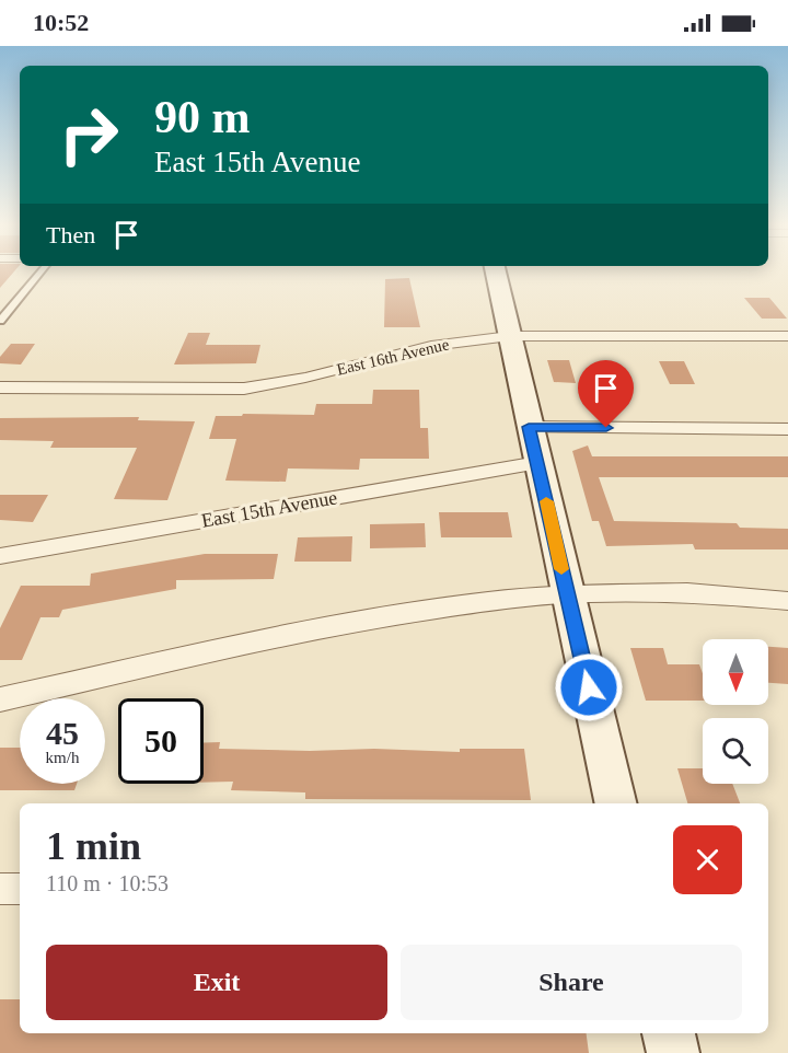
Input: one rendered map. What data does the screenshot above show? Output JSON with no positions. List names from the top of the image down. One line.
{"streets":{"street":["East 16th Avenue","East 15th Avenue"]},"north":"bottom","page":{"status":"10:52","turn":["90 m","East 15th Avenue"],"then":"Then","speed":"45 km/h","limit":"50","heading":["1 min","110 m · 10:53"],"buttons":["Exit","Share"]}}
